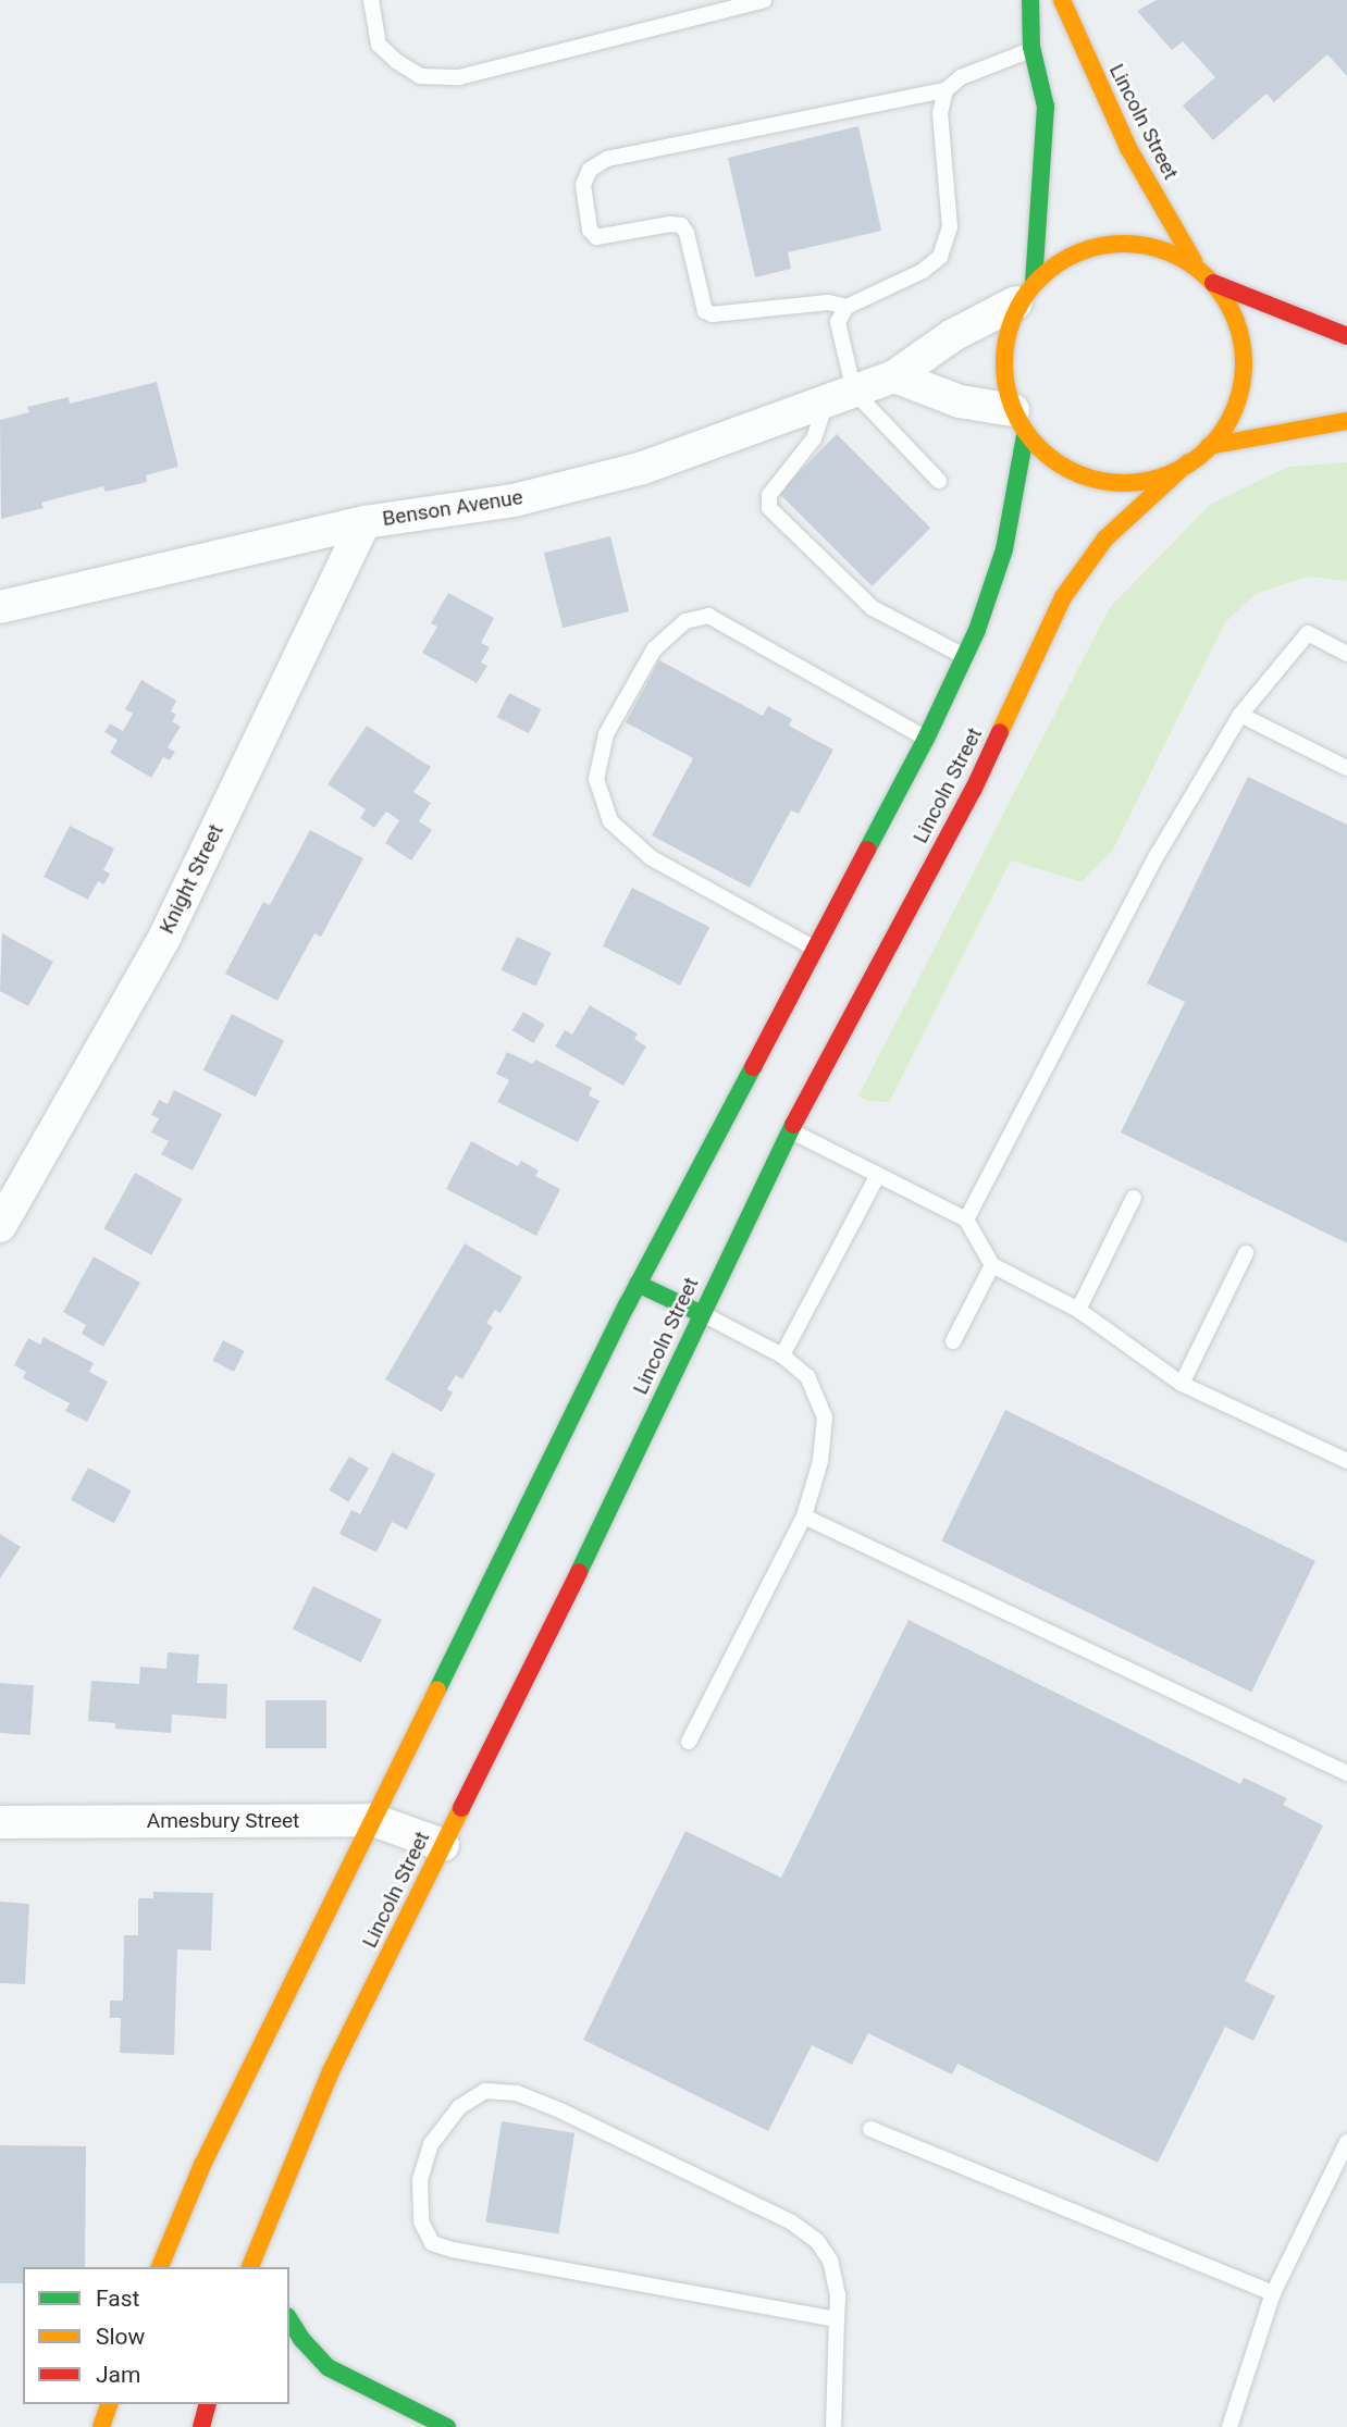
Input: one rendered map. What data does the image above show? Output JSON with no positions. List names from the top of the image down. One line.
{"streets":{"main road":["Lincoln Street"],"street":["Benson Avenue","Knight Street","Amesbury Street"]},"crossings":[["Lincoln Street","Benson Avenue"],["Lincoln Street","Amesbury Street"],["Benson Avenue","Knight Street"]],"legend":["Fast","Slow","Jam"]}
